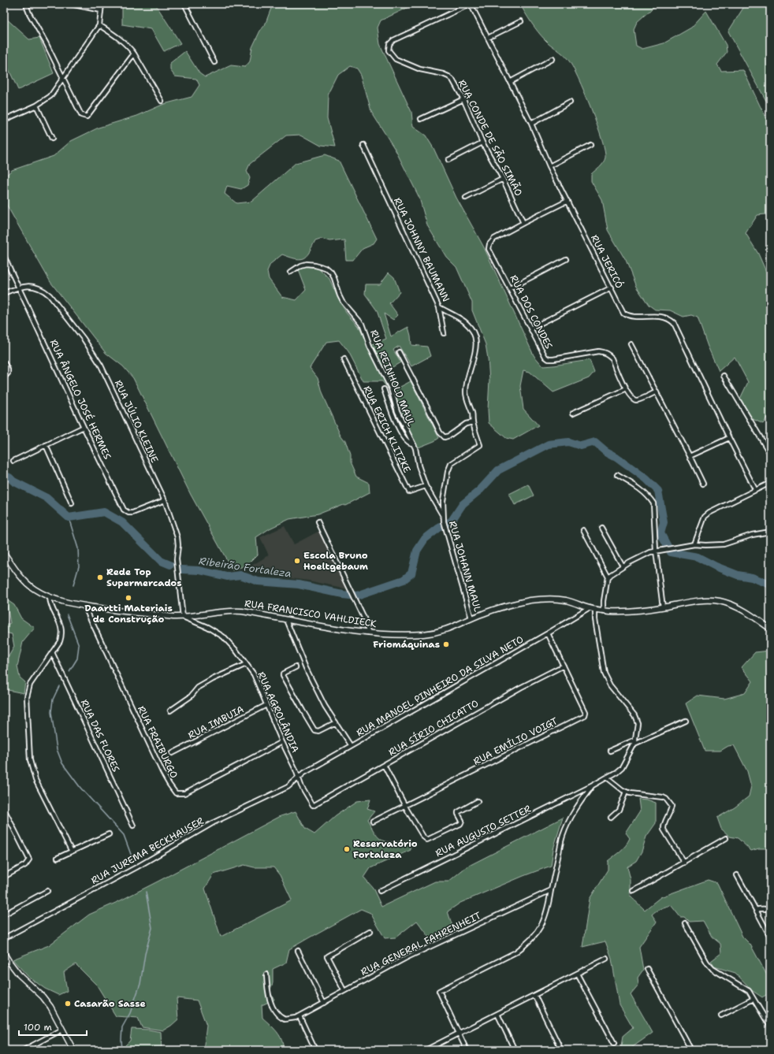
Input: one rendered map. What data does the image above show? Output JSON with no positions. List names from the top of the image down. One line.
{"streets":{"main road":["RUA FRANCISCO VAHLDIECK"],"street":["RUA CONDE DE SÃO SIMÃO","RUA JOHNNY BAUMANN","RUA JERICÓ","RUA DOS CONDES","RUA REINHOLD MAUL","RUA ÂNGELO JOSÉ HERMES","RUA JÚLIO KLEINE","RUA ERICH KLITZKE","RUA JOHANN MAUL","RUA MANOEL PINHEIRO DA SILVA NETO","RUA AGROLÂNDIA","RUA IMBUIA","RUA SÍRIO CHICATTO","RUA DAS FLORES","RUA EMÍLIO VOIGT","RUA FRAIBURGO","RUA AUGUSTO SETTER","RUA JUREMA BECKHAUSER","RUA GENERAL FAHRENHEIT"]},"crossings":[["RUA CONDE DE SÃO SIMÃO","RUA JERICÓ"],["RUA CONDE DE SÃO SIMÃO","RUA DOS CONDES"],["RUA JOHNNY BAUMANN","RUA JOHANN MAUL"],["RUA JERICÓ","RUA DOS CONDES"],["RUA REINHOLD MAUL","RUA ERICH KLITZKE"],["RUA REINHOLD MAUL","RUA JOHANN MAUL"],["RUA ÂNGELO JOSÉ HERMES","RUA JÚLIO KLEINE"],["RUA JÚLIO KLEINE","RUA FRANCISCO VAHLDIECK"],["RUA JÚLIO KLEINE","RUA AGROLÂNDIA"],["RUA JOHANN MAUL","RUA FRANCISCO VAHLDIECK"],["RUA FRANCISCO VAHLDIECK","RUA MANOEL PINHEIRO DA SILVA NETO"],["RUA FRANCISCO VAHLDIECK","RUA AGROLÂNDIA"],["RUA FRANCISCO VAHLDIECK","RUA FRAIBURGO"],["RUA FRANCISCO VAHLDIECK","RUA AUGUSTO SETTER"],["RUA MANOEL PINHEIRO DA SILVA NETO","RUA AGROLÂNDIA"],["RUA MANOEL PINHEIRO DA SILVA NETO","RUA EMÍLIO VOIGT"],["RUA MANOEL PINHEIRO DA SILVA NETO","RUA JUREMA BECKHAUSER"],["RUA AGROLÂNDIA","RUA IMBUIA"],["RUA AGROLÂNDIA","RUA SÍRIO CHICATTO"],["RUA AGROLÂNDIA","RUA FRAIBURGO"],["RUA AGROLÂNDIA","RUA JUREMA BECKHAUSER"],["RUA SÍRIO CHICATTO","RUA EMÍLIO VOIGT"]],"water":["Ribeirão Fortaleza"],"places":["Escola Bruno Hoeltgebaum","Rede Top Supermercados","Daartti Materiais de Construção","Friomáquinas","Reservatório Fortaleza","Casarão Sasse"],"scale_bar":"100 m"}
